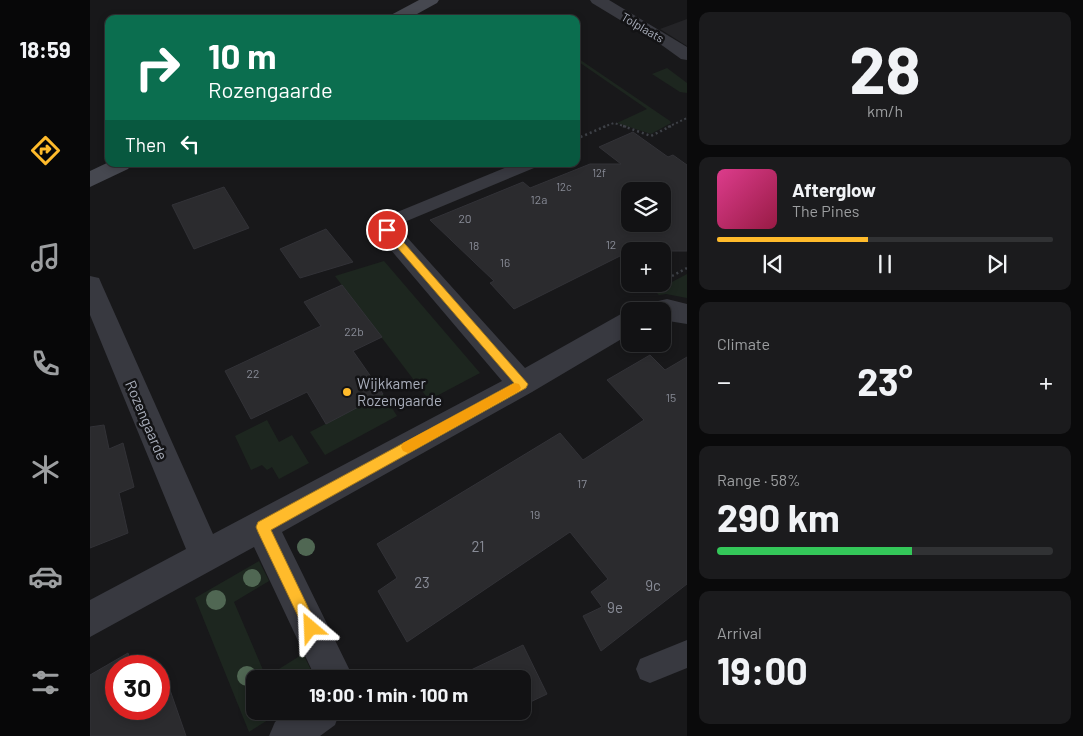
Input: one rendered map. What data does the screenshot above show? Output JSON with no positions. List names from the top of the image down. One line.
{"streets":{"street":["Tolplaats","Rozengaarde"]},"places":["Wijkkamer Rozengaarde"],"house_numbers":["12f","12c","12a","20","12","18","16","22b","22","15","17","19","21","23","9c","9e"],"page":{"tabs":"18:59","tile":[["28","km/h"],"Climate",["Range · 58%","290 km"],["Arrival","19:00"]],"turn":["10 m","Rozengaarde"],"then":"Then","song":["Afterglow","The Pines"],"map_buttons":["+","−"],"heat":["−","23°","+"],"limit":"30","trip":"19:00 · 1 min · 100 m"}}
